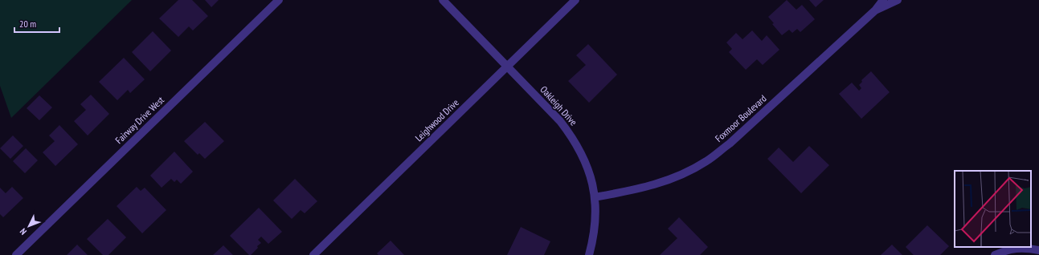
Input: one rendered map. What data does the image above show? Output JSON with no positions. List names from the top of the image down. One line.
{"streets":{"street":["Oakleigh Drive","Foxmoor Boulevard","Fairway Drive West","Leighwood Drive"]},"crossings":[["Oakleigh Drive","Foxmoor Boulevard"],["Oakleigh Drive","Leighwood Drive"]],"scale_bar":"20 m","north":"bottom left"}
